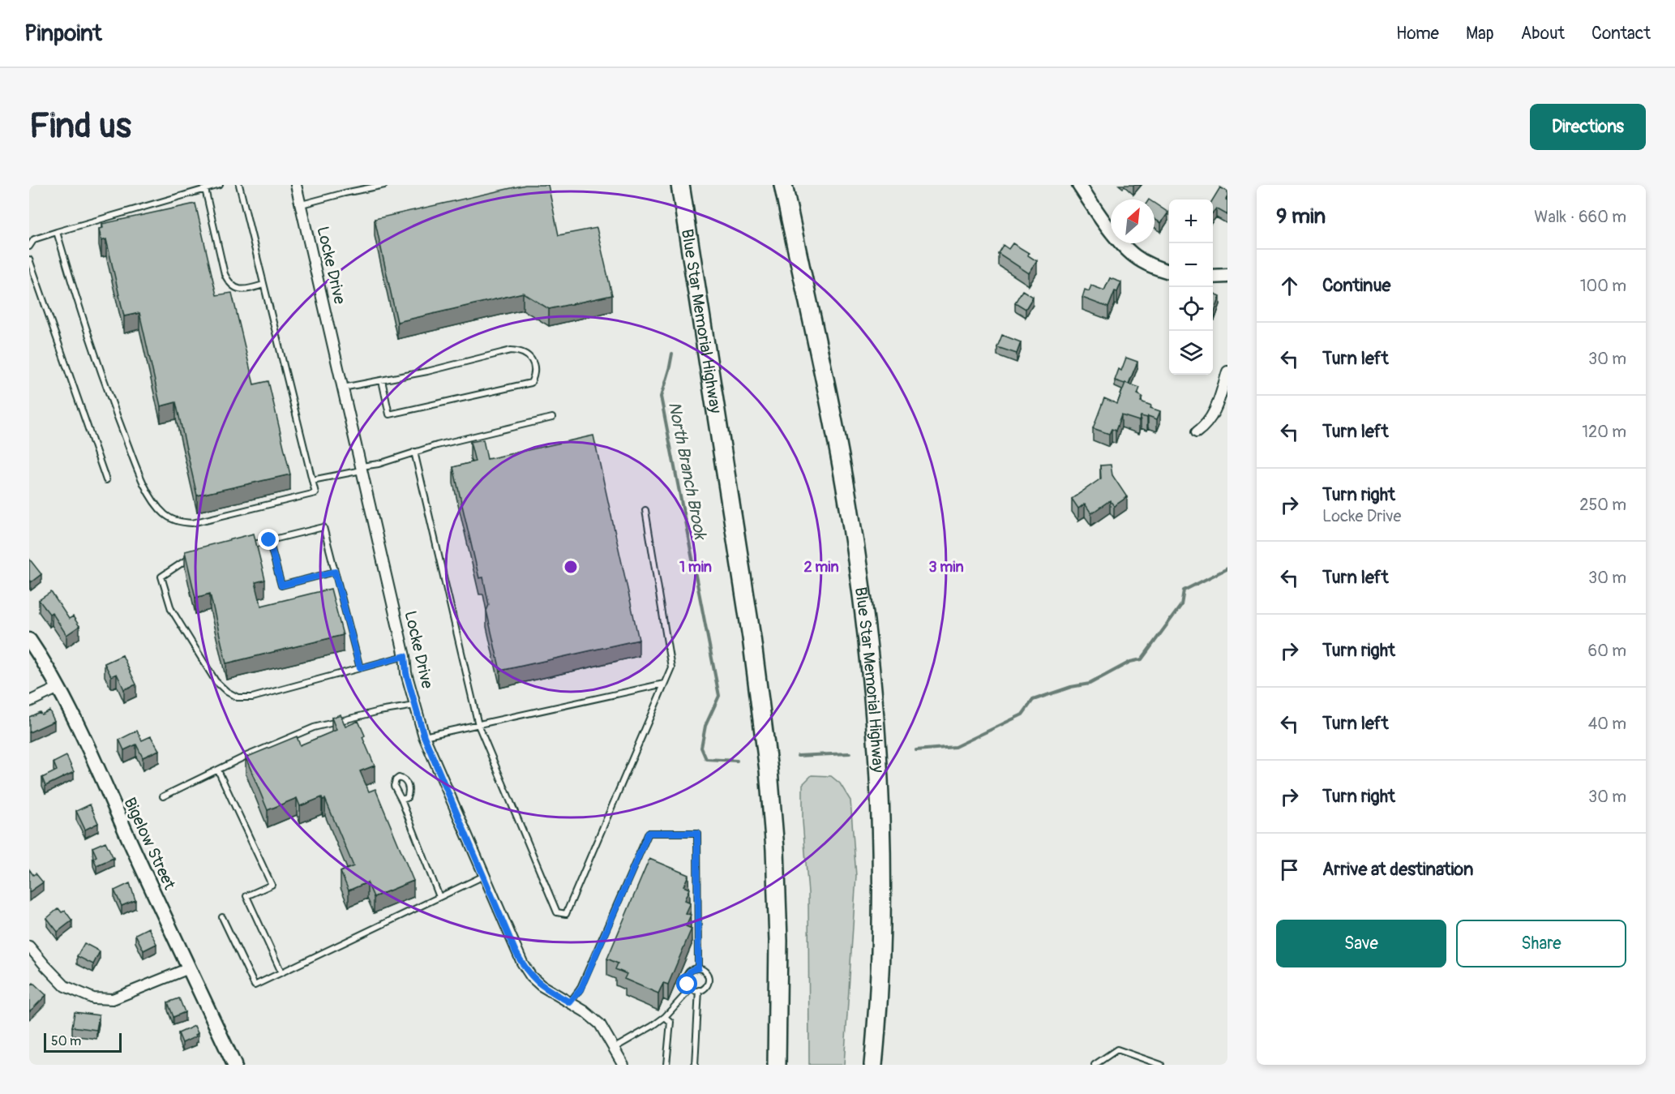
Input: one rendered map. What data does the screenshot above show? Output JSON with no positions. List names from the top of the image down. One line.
{"streets":{"highway":["Blue Star Memorial Highway"],"street":["Locke Drive","Bigelow Street"]},"water":["North Branch Brook"],"scale_bar":"50 m","north":"top right","page":{"header":"Pinpoint","nav":["Home","Map","About","Contact"],"buttons":["Directions",["Save","Share"]],"title":"Find us","heading":["9 min","Walk · 660 m"],"map_buttons":["+","−"],"list":[["Continue","100 m"],["Turn left","30 m"],["Turn left","120 m"],["Turn right","Locke Drive","250 m"],["Turn left","30 m"],["Turn right","60 m"],["Turn left","40 m"],["Turn right","30 m"],"Arrive at destination"],"scale":"50 m"},"rings":["1 min","2 min","3 min"]}
